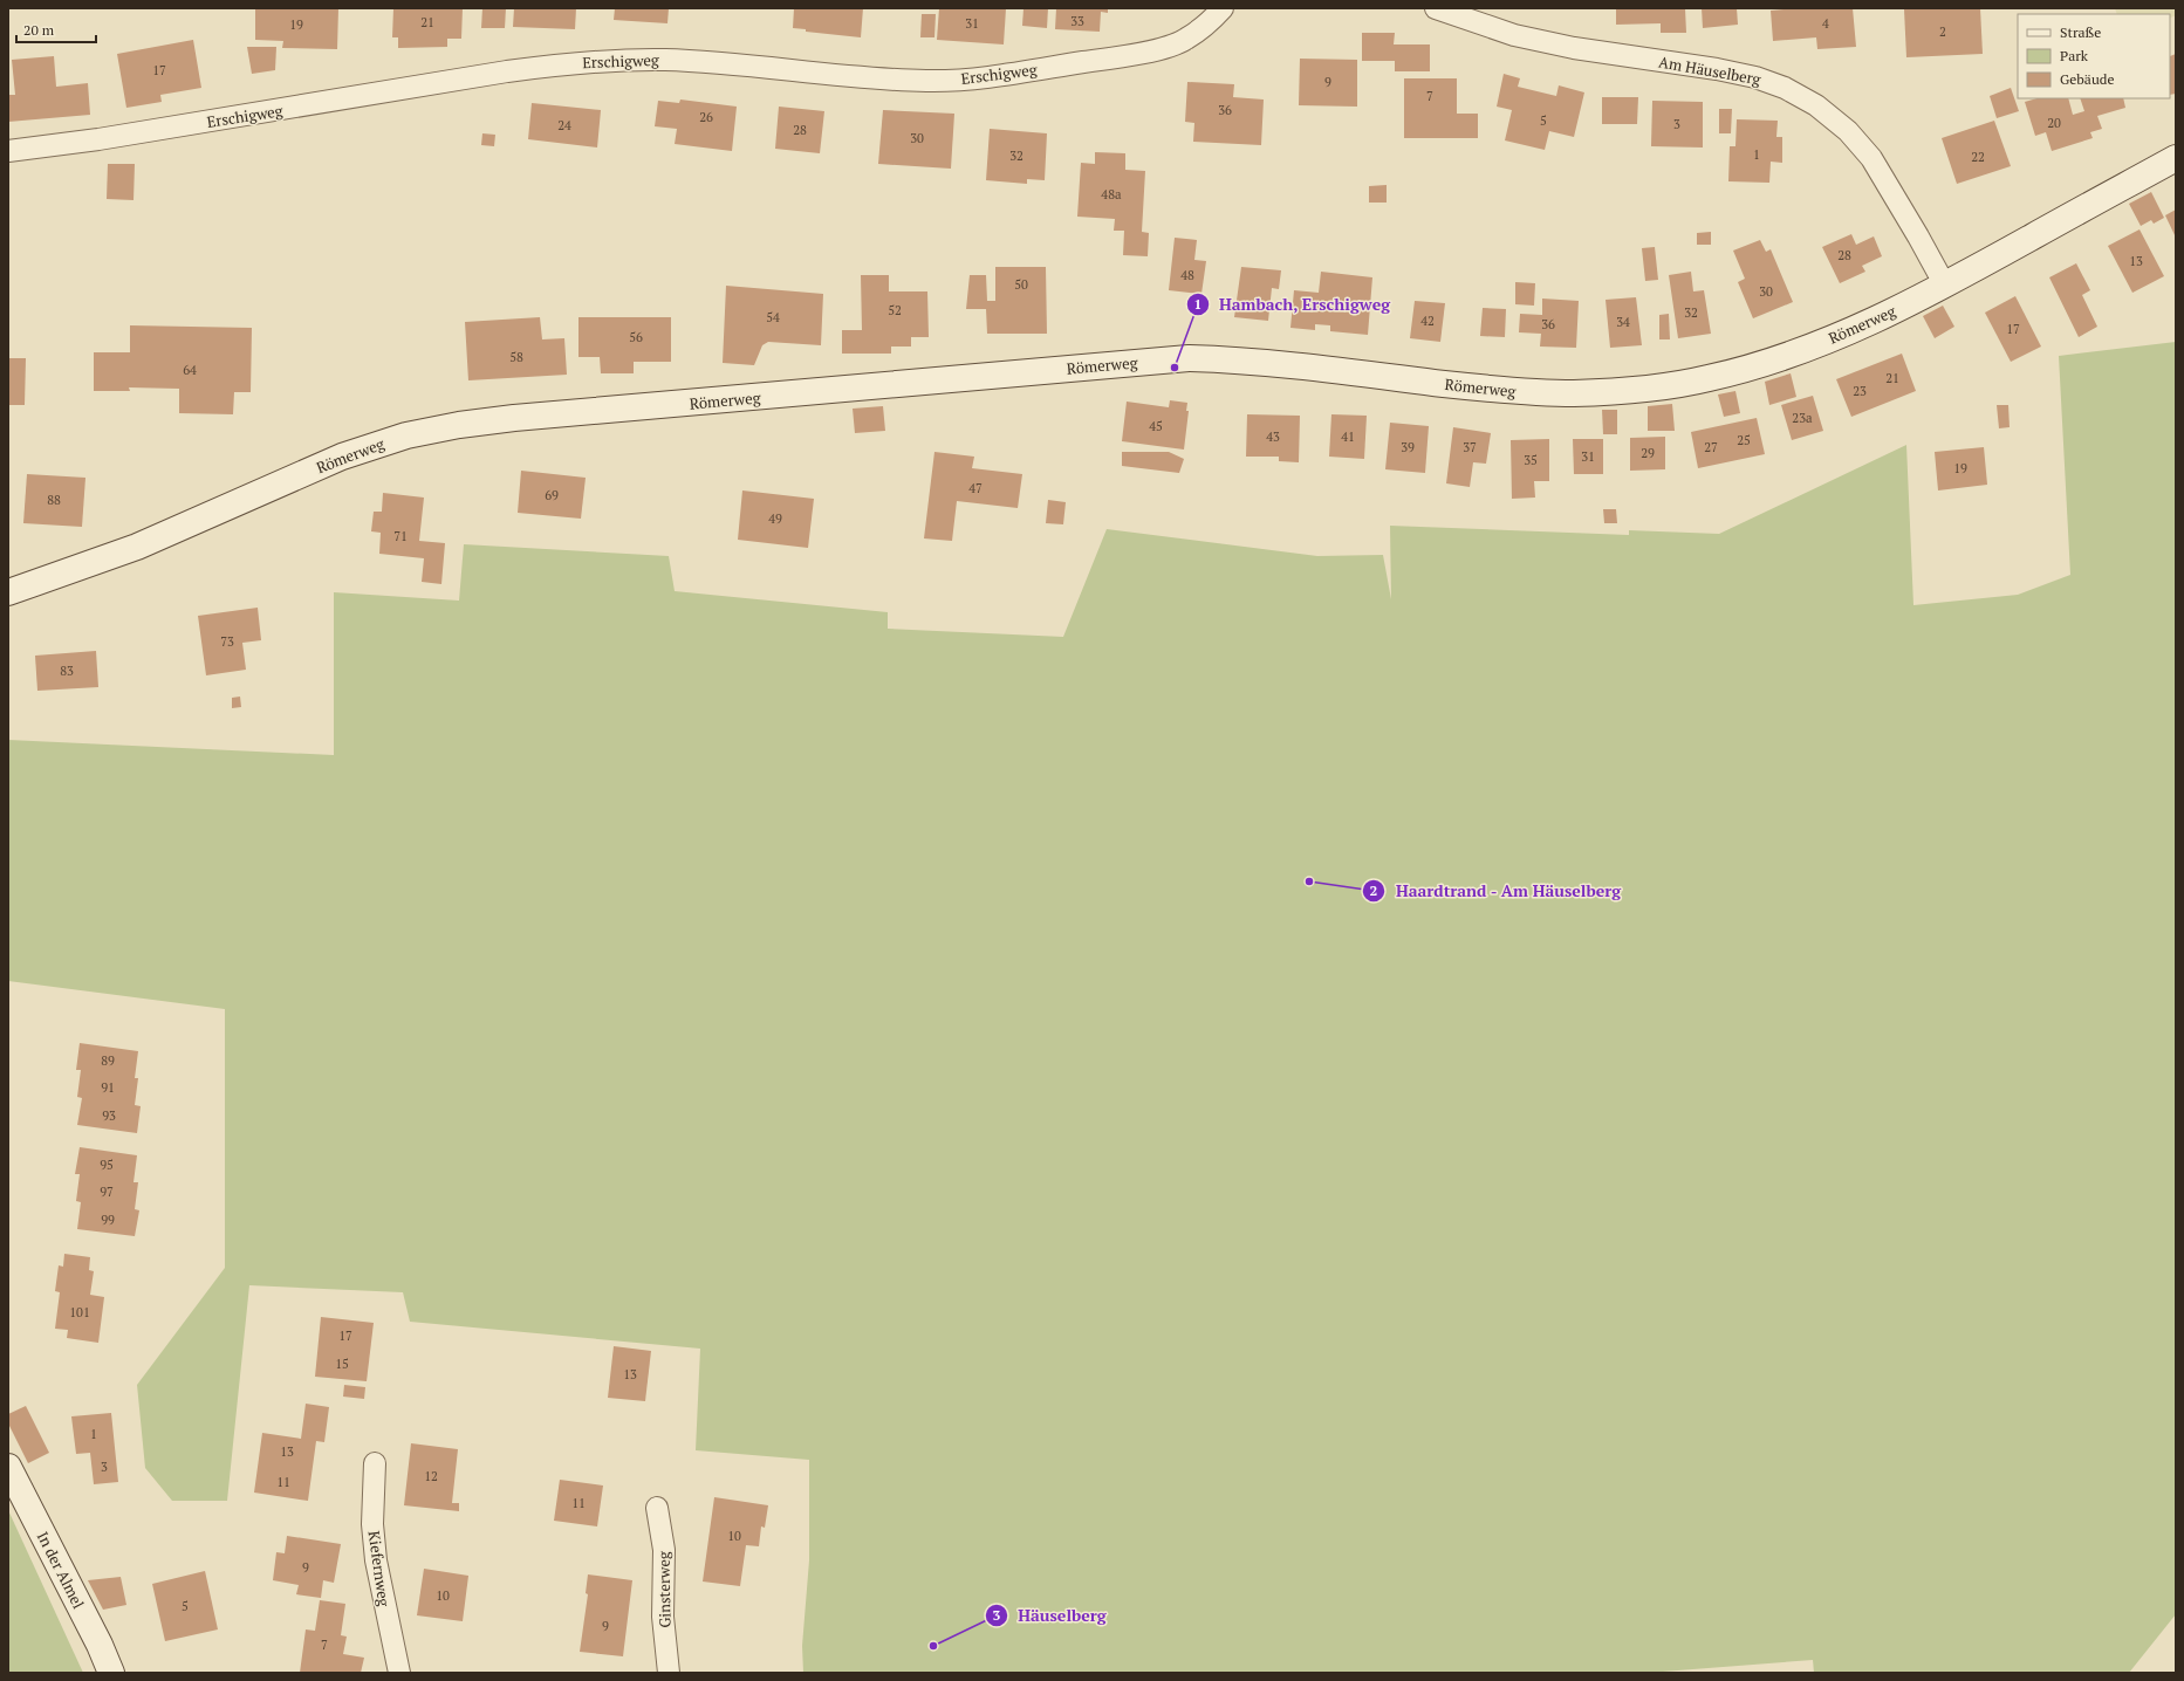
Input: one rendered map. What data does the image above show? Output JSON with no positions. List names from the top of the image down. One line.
{"streets":{"street":["Erschigweg","Am Häuselberg","Römerweg","Kiefernweg","In der Almel","Ginsterweg"]},"crossings":[["Am Häuselberg","Römerweg"]],"places":["Hambach, Erschigweg","Haardtrand - Am Häuselberg","Häuselberg"],"house_numbers":["33","21","31","4","19","2","17","9","7","36","26","5","20","3","24","28","30","1","32","22","48a","28","13","48","50","30","52","32","54","42","34","36","17","56","58","64","21","23","23a","45","43","41","25","39","37","27","29","31","35","19","47","69","88","49","71","73","83","89","91","93","95","97","99","101","17","15","13","1","13","3","12","11","11","10","9","10","5","9","7"],"legend":["Straße","Park","Gebäude"],"scale_bar":"20 m"}
